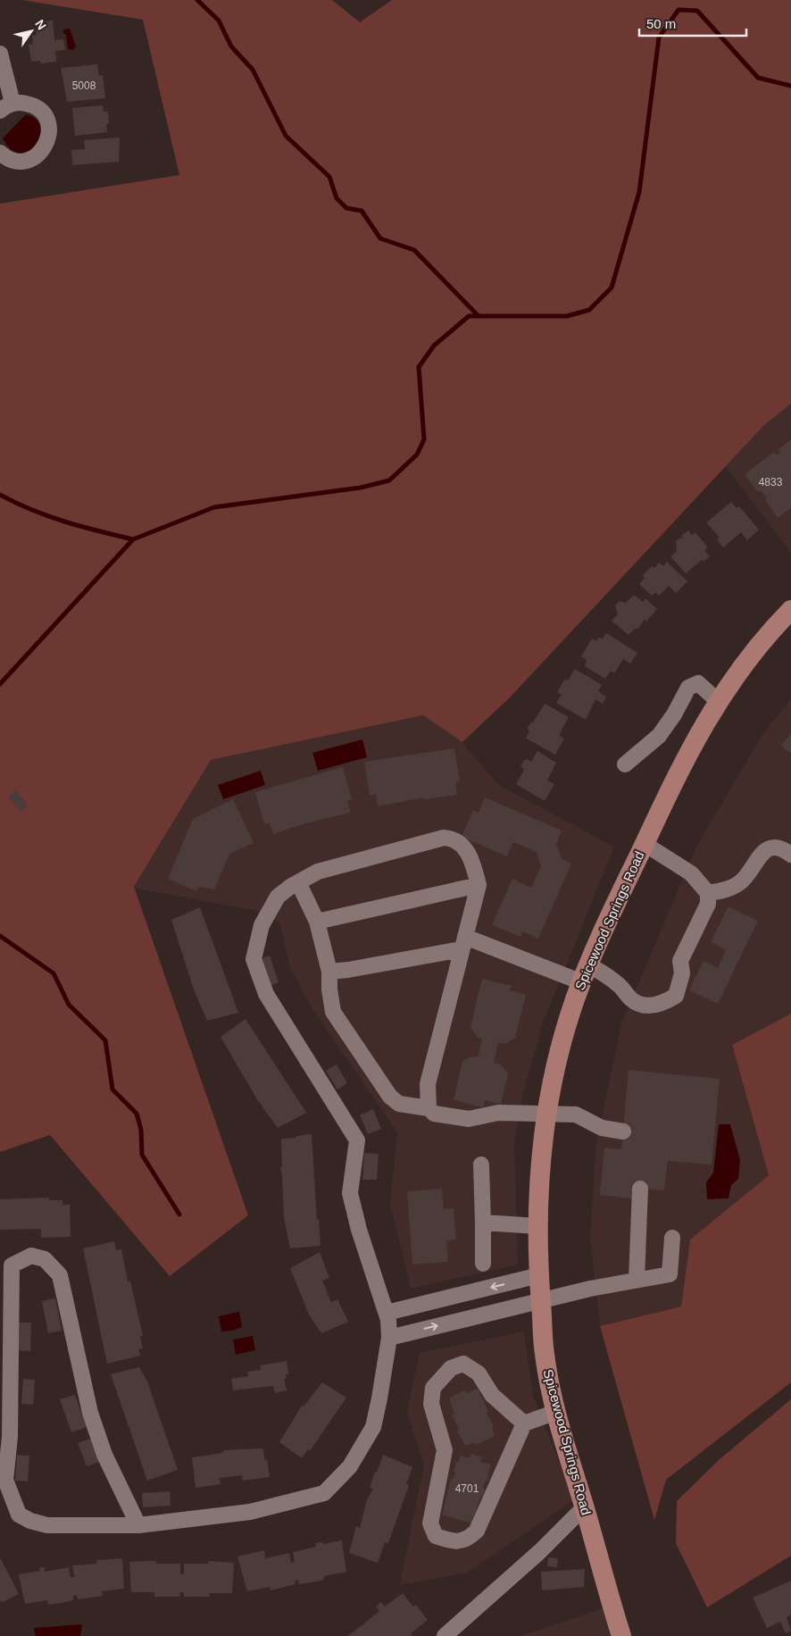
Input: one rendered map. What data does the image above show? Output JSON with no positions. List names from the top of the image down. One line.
{"streets":{"main road":["Spicewood Springs Road"]},"house_numbers":["5008","4833","4701"],"scale_bar":"50 m","north":"top right"}
